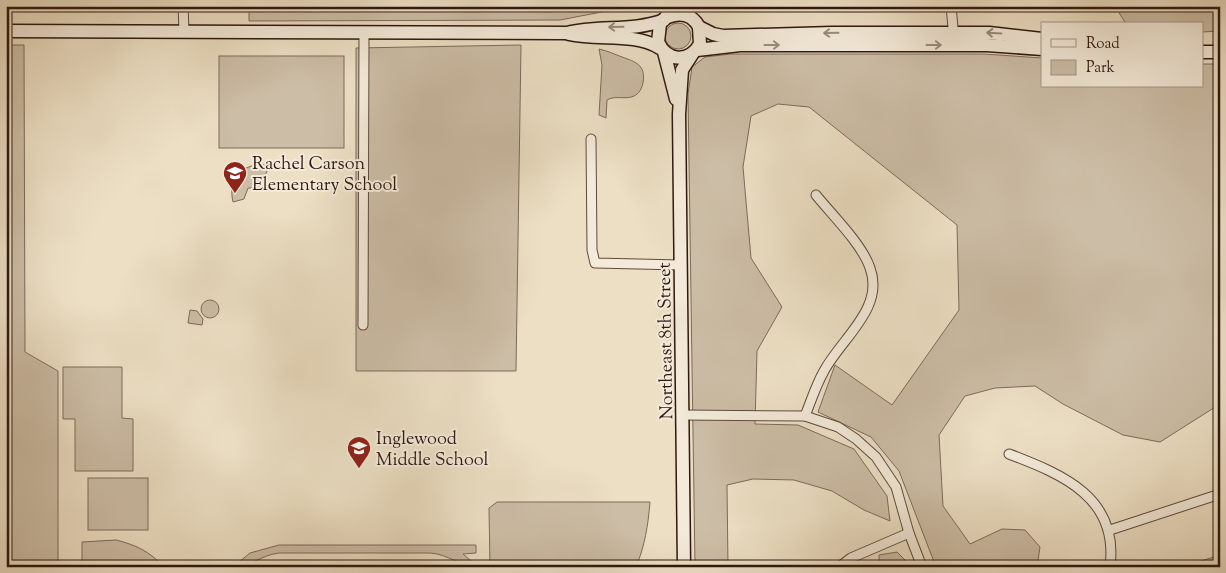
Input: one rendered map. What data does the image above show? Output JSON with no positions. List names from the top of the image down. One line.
{"streets":{"street":["Northeast 8th Street"]},"places":{"school or university":["Rachel Carson Elementary School","Inglewood Middle School"]},"legend":["Road","Park"]}
